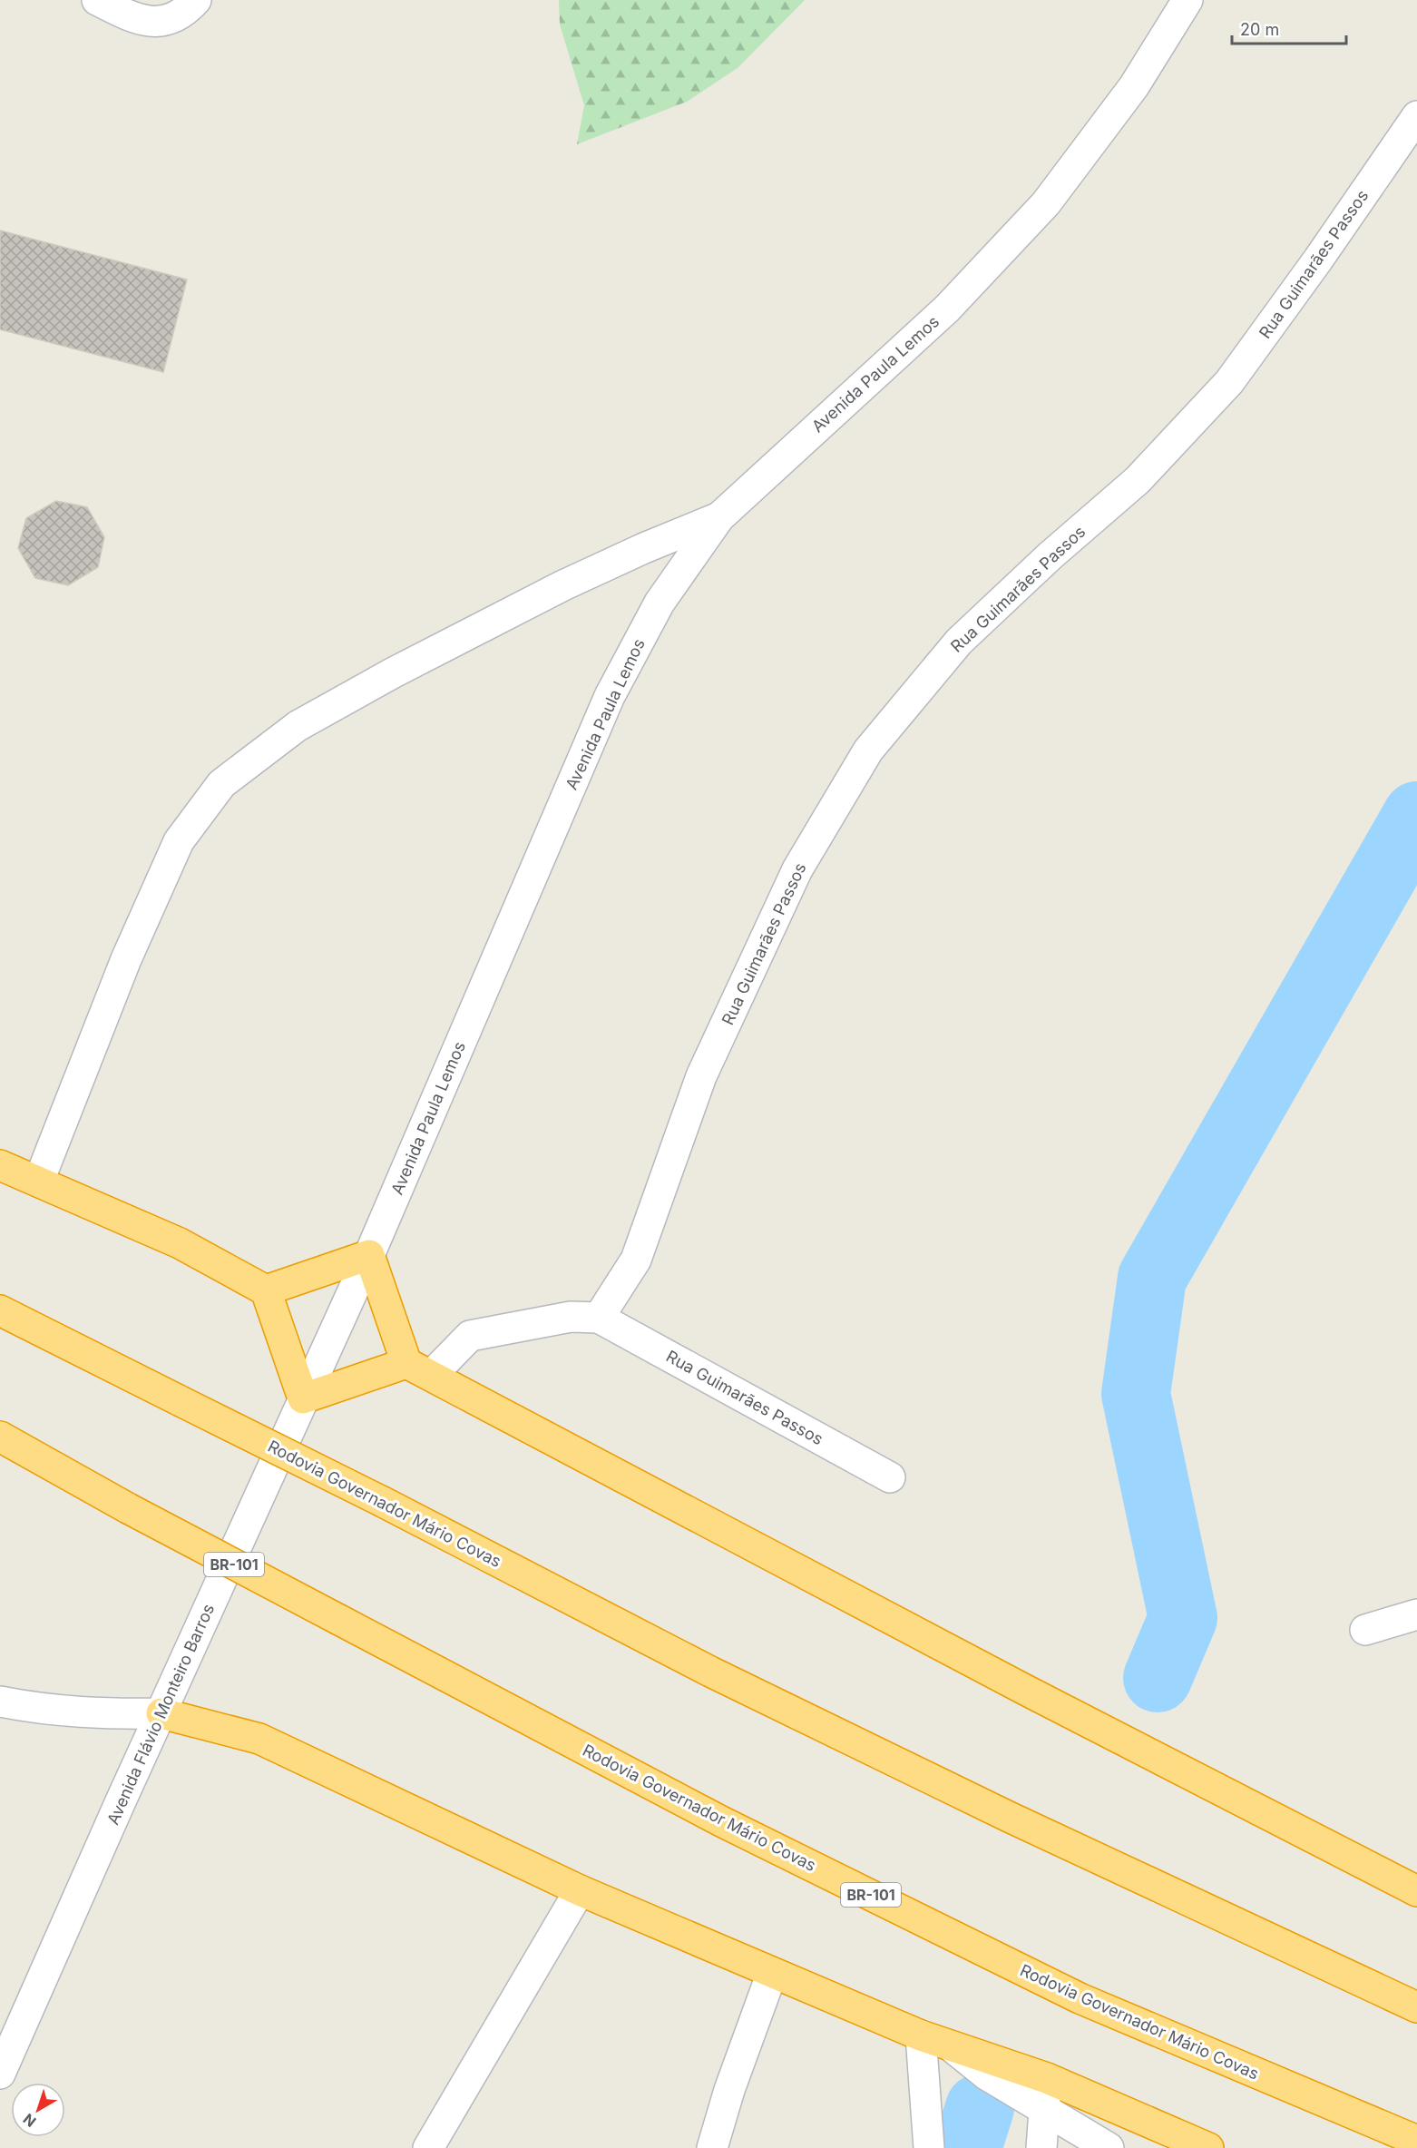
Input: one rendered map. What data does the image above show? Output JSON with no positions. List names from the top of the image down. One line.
{"streets":{"highway":["Rodovia Governador Mário Covas","BR-101"],"street":["Rua Guimarães Passos","Avenida Paula Lemos","Avenida Flávio Monteiro Barros"]},"crossings":[["Avenida Paula Lemos","Avenida Flávio Monteiro Barros"]],"scale_bar":"20 m","north":"bottom left"}
